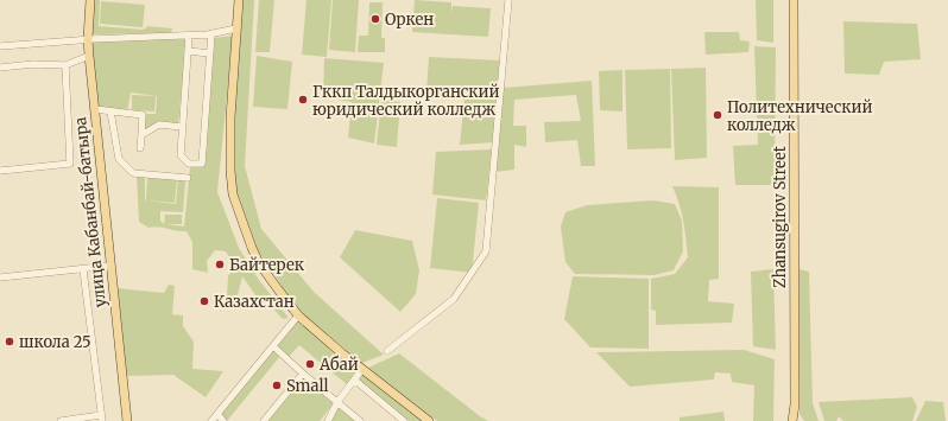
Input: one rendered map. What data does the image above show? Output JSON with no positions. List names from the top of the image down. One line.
{"streets":{"main road":["улица Кабанбай-батыра","Zhansugirov Street"]},"places":["Оркен","Гккп Талдыкорганский юридический колледж","Политехнический колледж","Байтерек","Казахстан","школа 25","Абай","Small"]}
